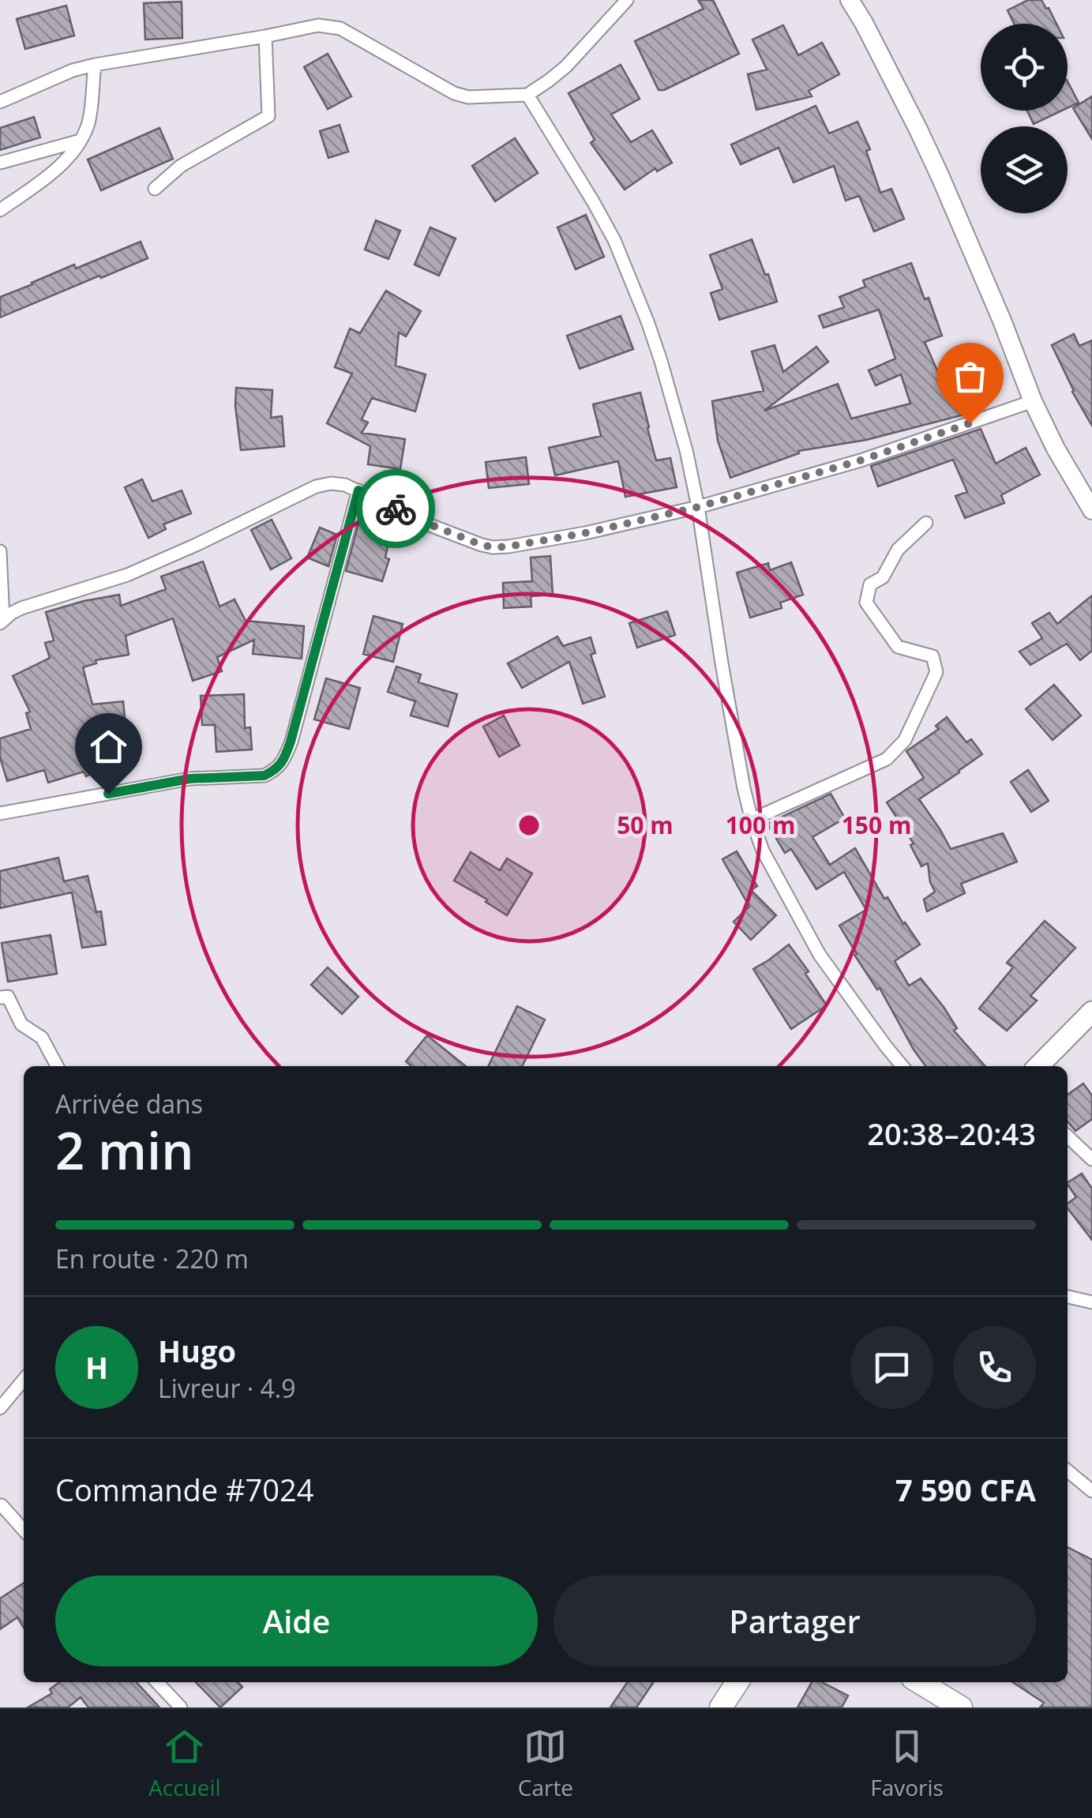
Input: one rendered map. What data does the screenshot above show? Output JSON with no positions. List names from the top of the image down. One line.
{"page":{"heading":["2 min","Arrivée dans","20:38–20:43"],"panel":["Hugo","Livreur · 4.9","Commande #7024","7 590 CFA"],"bar":"En route · 220 m","round":"H","buttons":["Aide","Partager"],"tabs":["Accueil","Carte","Favoris"]},"rings":["50 m","100 m","150 m"]}
